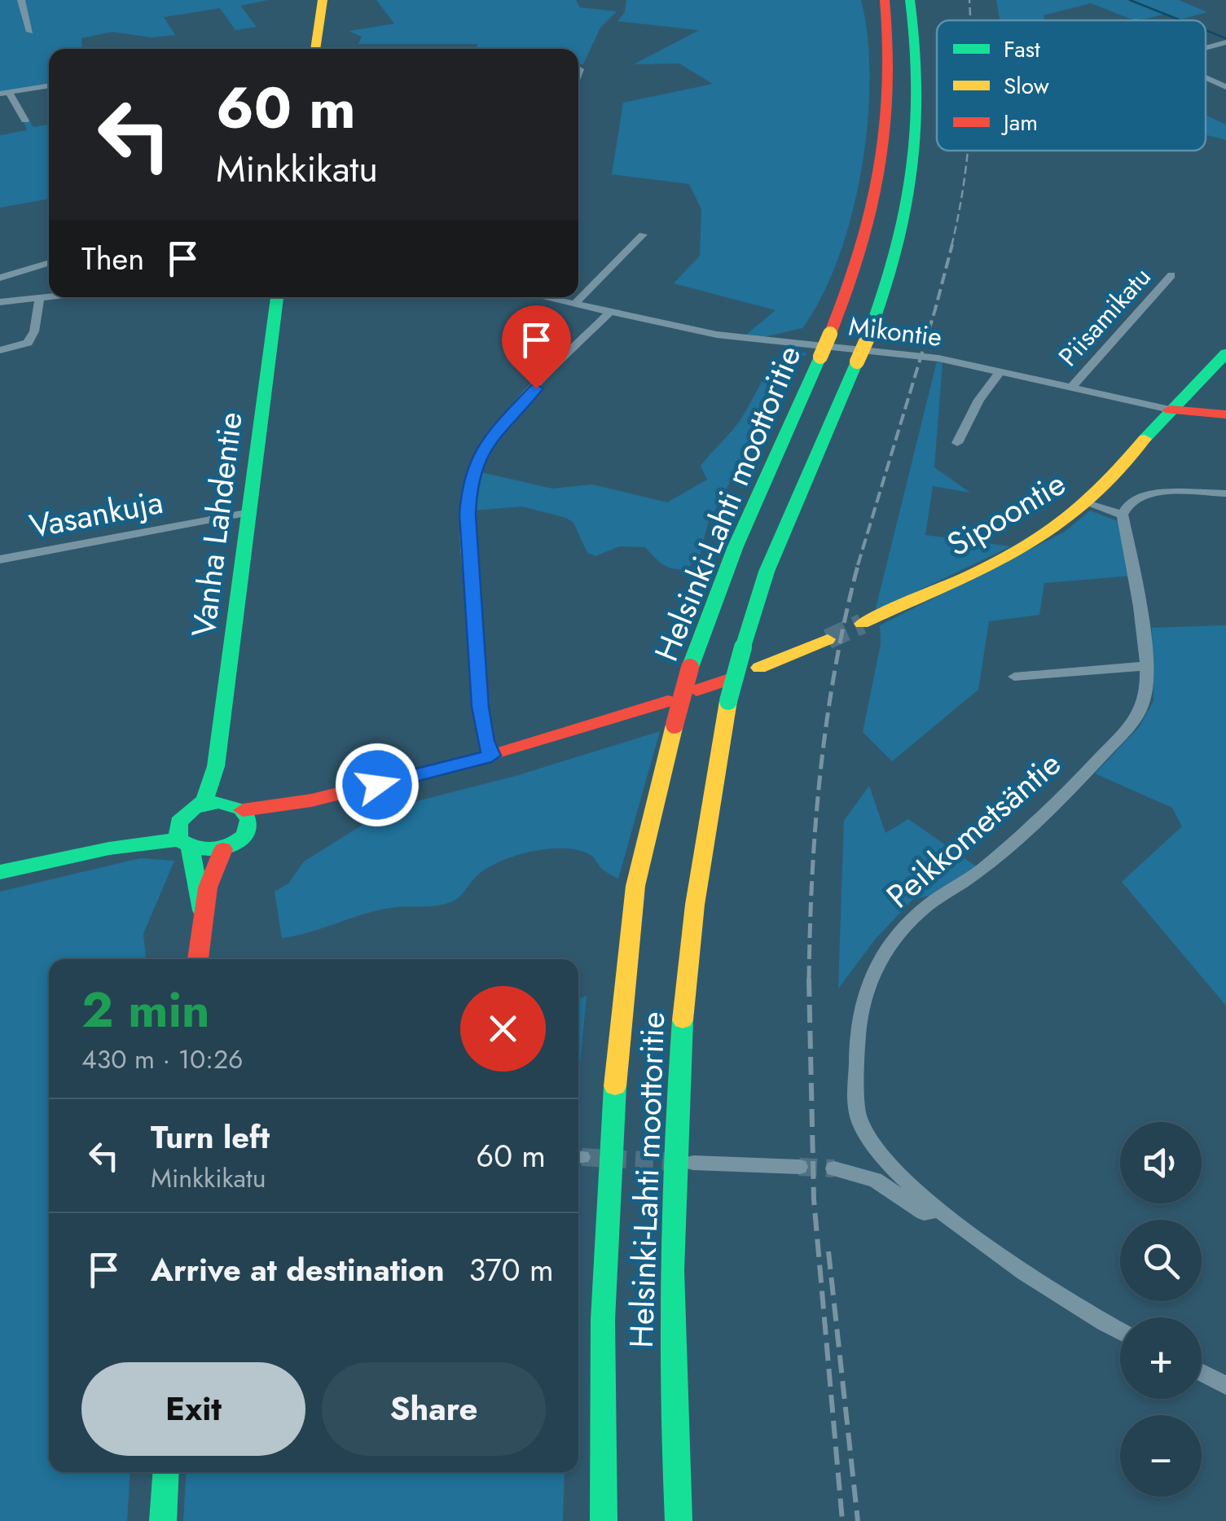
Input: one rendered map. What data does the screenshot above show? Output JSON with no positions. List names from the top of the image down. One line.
{"streets":{"main road":["Helsinki-Lahti moottoritie","Sipoontie","Vanha Lahdentie"],"street":["Piisamikatu","Mikontie","Vasankuja","Peikkometsäntie"]},"crossings":[["Piisamikatu","Mikontie"],["Mikontie","Sipoontie"],["Vasankuja","Vanha Lahdentie"]],"legend":["Fast","Slow","Jam"],"page":{"turn":["60 m","Minkkikatu"],"then":"Then","heading":["2 min","430 m · 10:26"],"list":[{"name":"Turn left","note":"Minkkikatu","value":"60 m"},{"name":"Arrive at destination","value":"370 m"}],"map_buttons":["+","−"],"buttons":["Exit","Share"]}}
